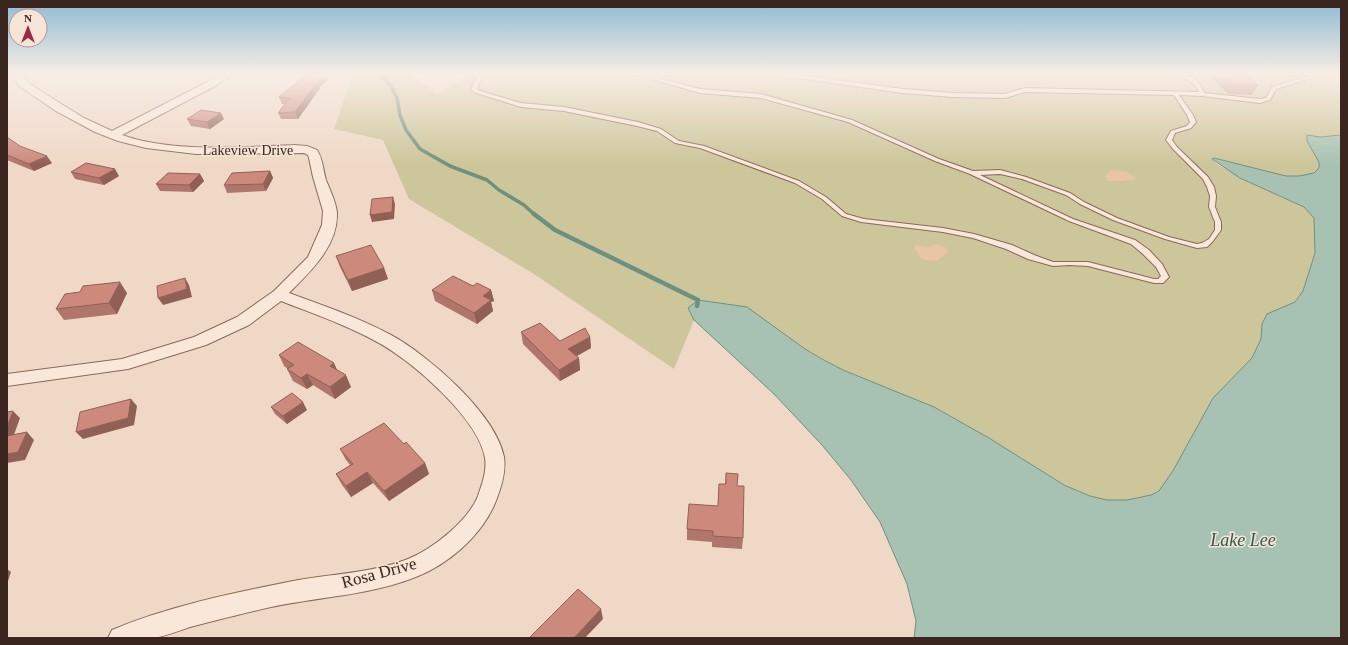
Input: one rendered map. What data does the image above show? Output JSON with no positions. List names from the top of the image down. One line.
{"streets":{"street":["Lakeview Drive","Rosa Drive"]},"crossings":[["Lakeview Drive","Rosa Drive"]],"water":["Lake Lee"],"north":"top"}
